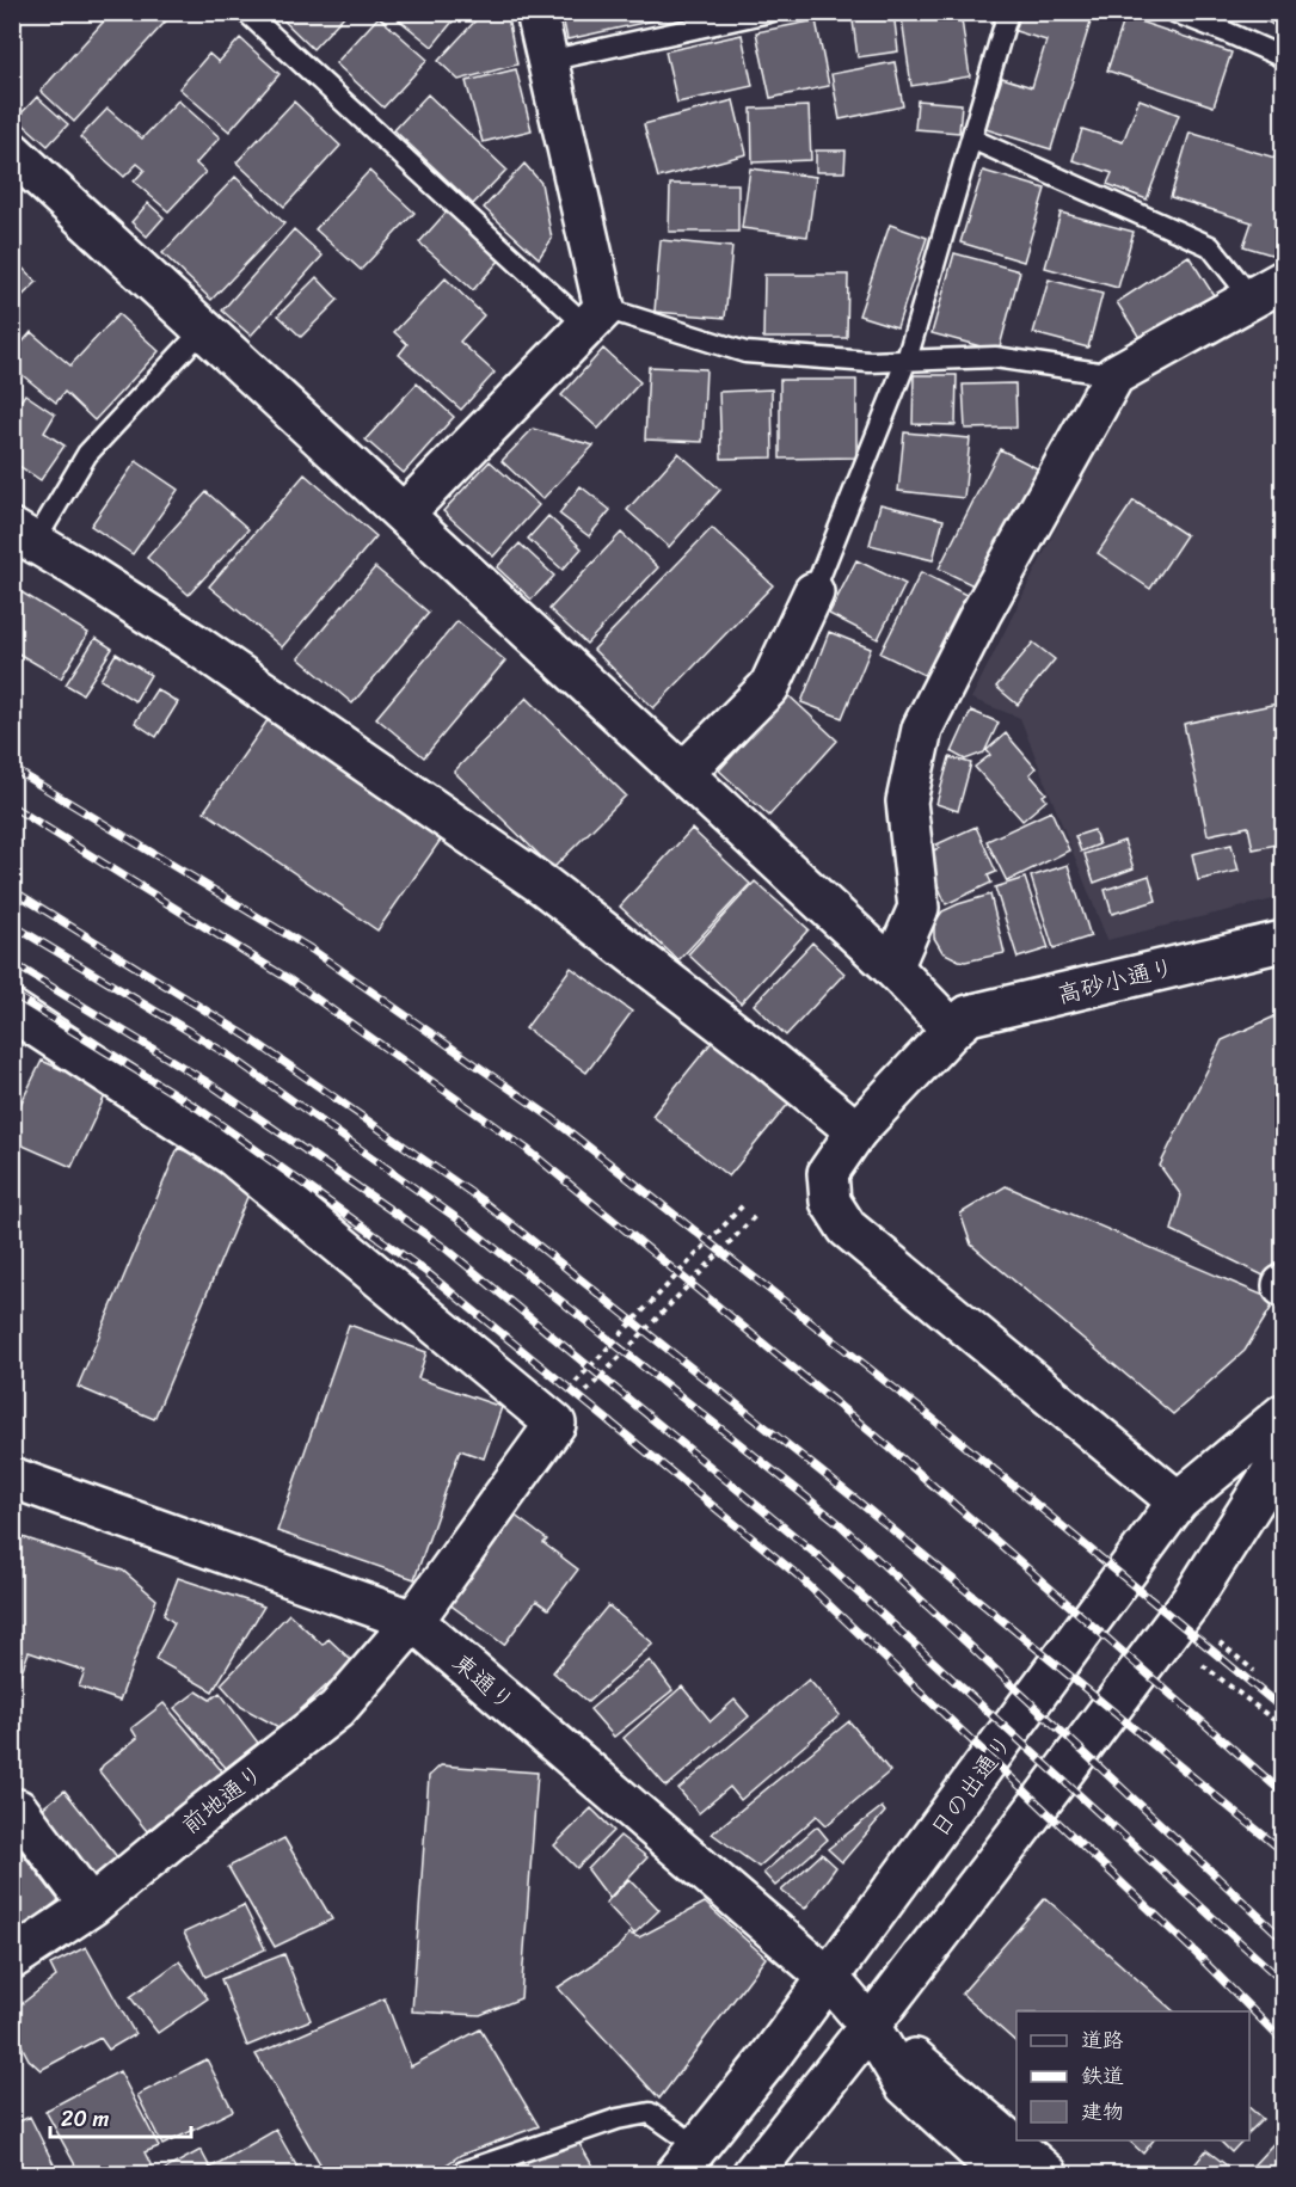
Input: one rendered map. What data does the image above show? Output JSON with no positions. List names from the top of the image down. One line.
{"streets":{"street":["高砂小通り","東通り","日の出通り","前地通り"]},"crossings":[["高砂小通り","日の出通り"],["東通り","日の出通り"],["東通り","前地通り"]],"legend":["道路","鉄道","建物"],"scale_bar":"20 m"}
